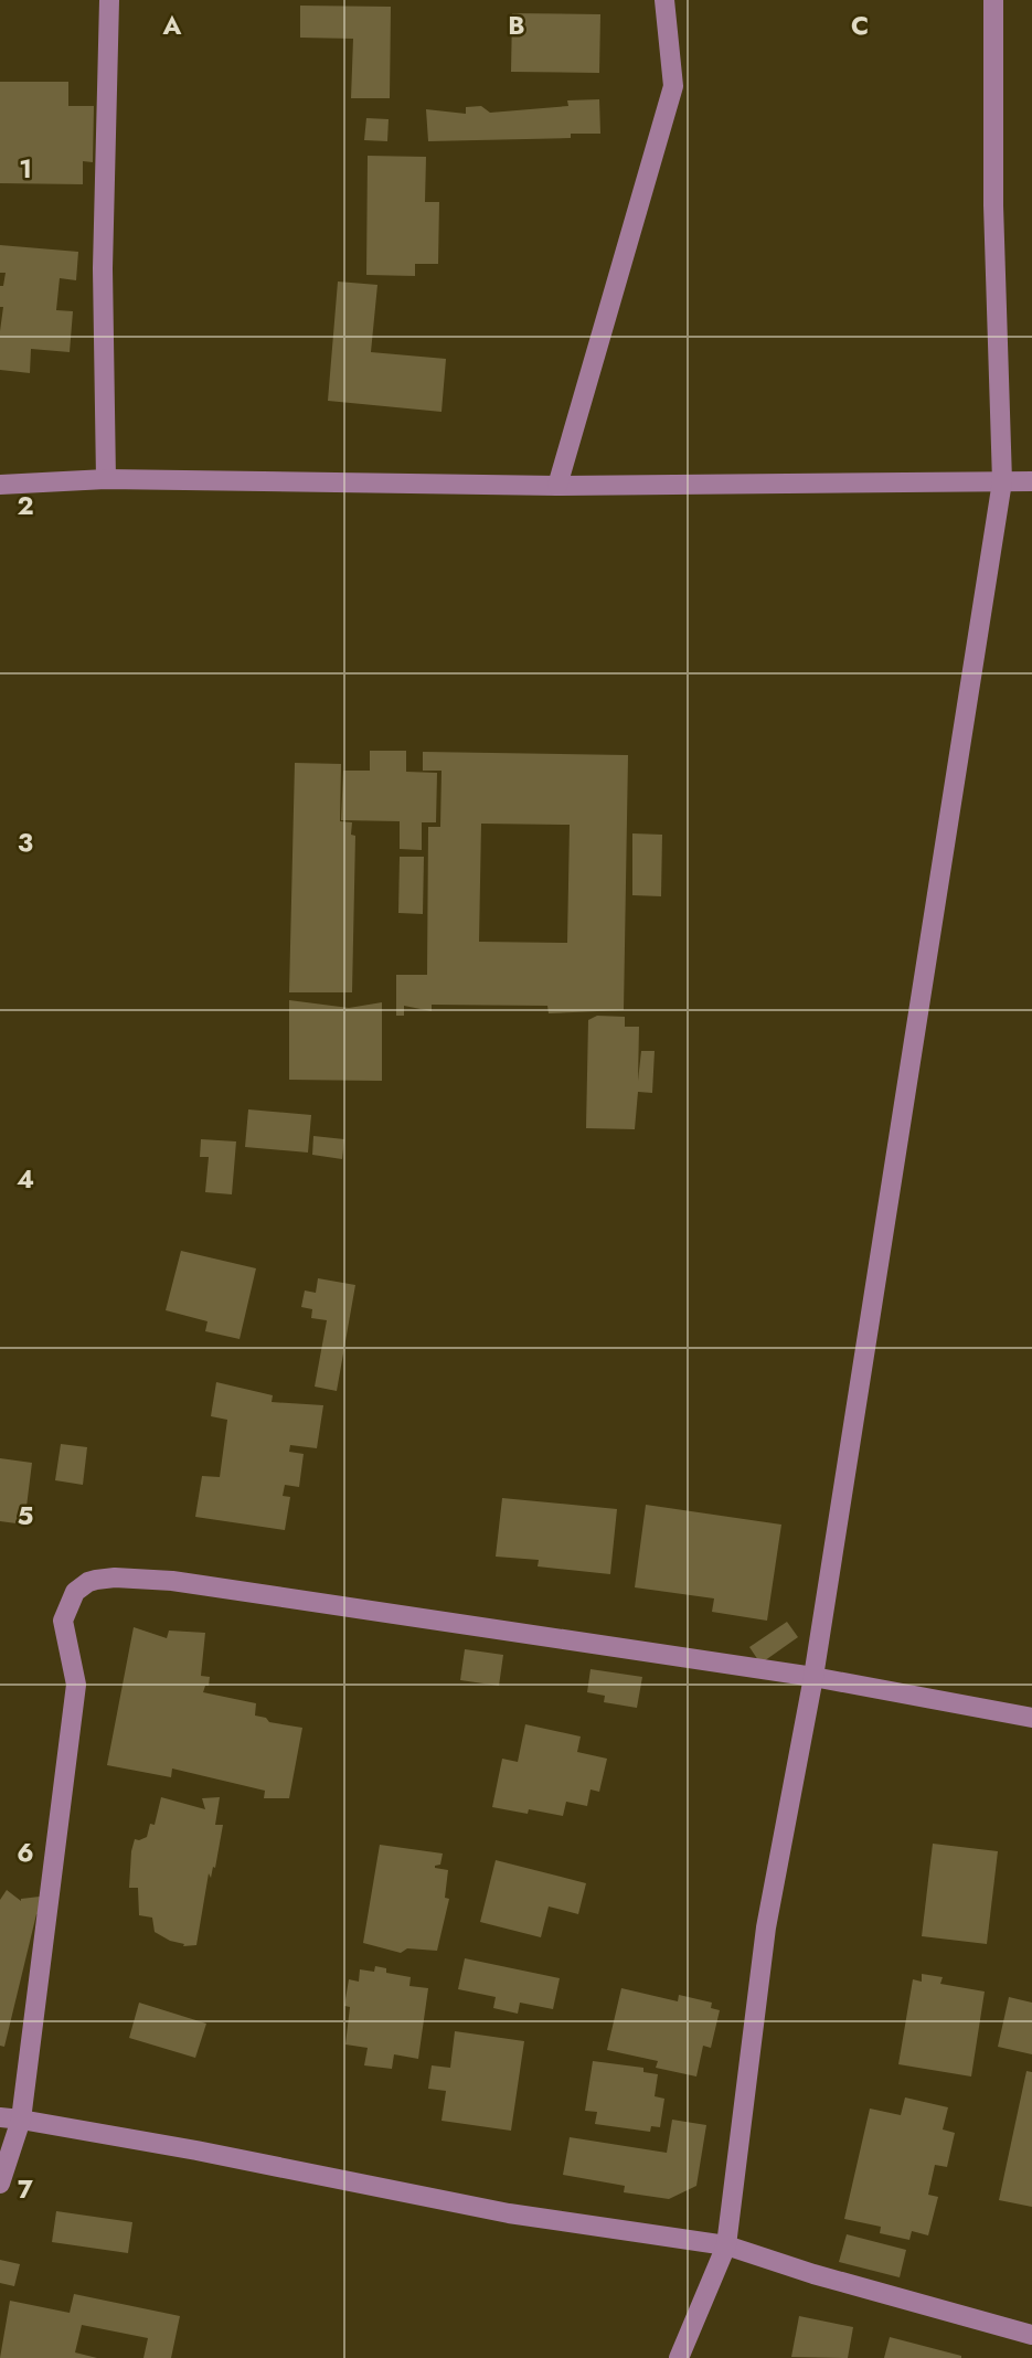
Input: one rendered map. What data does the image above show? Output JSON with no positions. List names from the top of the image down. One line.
{"grid":{"columns":["A","B","C"],"rows":["1","2","3","4","5","6","7"]}}
